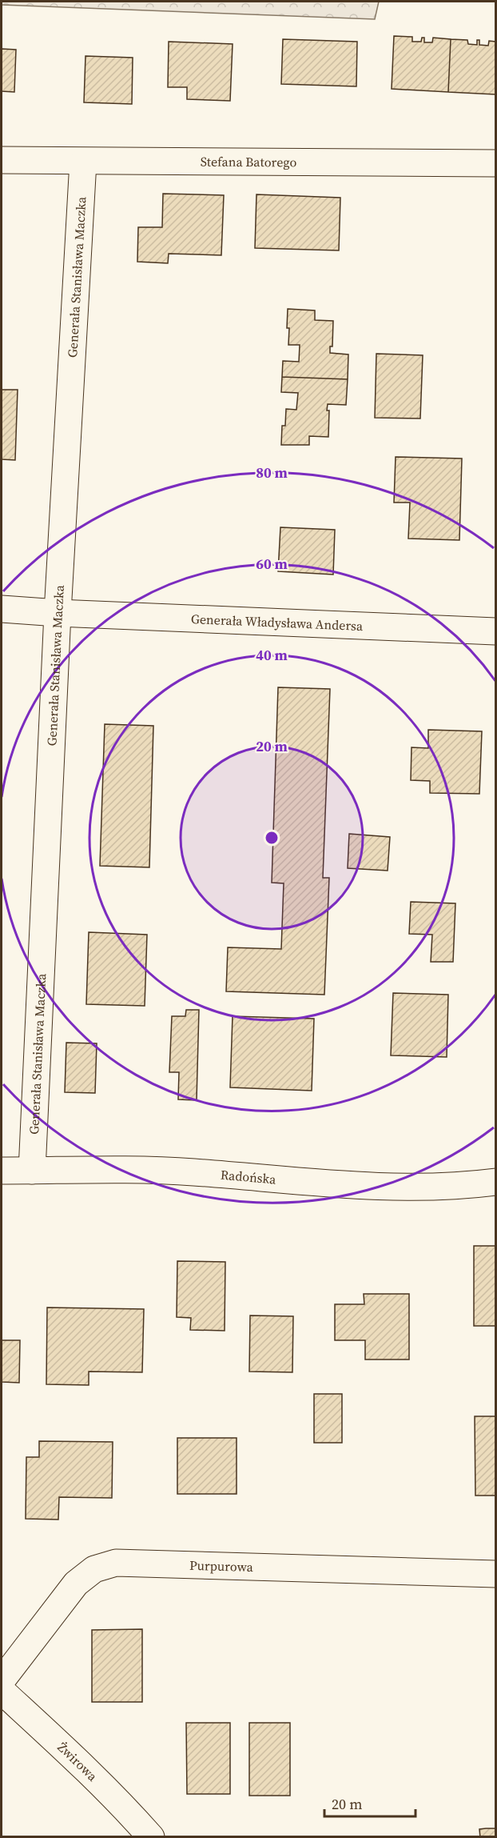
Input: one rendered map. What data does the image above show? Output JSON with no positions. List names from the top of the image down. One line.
{"streets":{"street":["Stefana Batorego","Generała Stanisława Maczka","Generała Władysława Andersa","Radońska","Purpurowa","Żwirowa"]},"crossings":[["Stefana Batorego","Generała Stanisława Maczka"],["Generała Stanisława Maczka","Generała Władysława Andersa"],["Generała Stanisława Maczka","Radońska"]],"scale_bar":"20 m","rings":["80 m","60 m","40 m","20 m"]}
